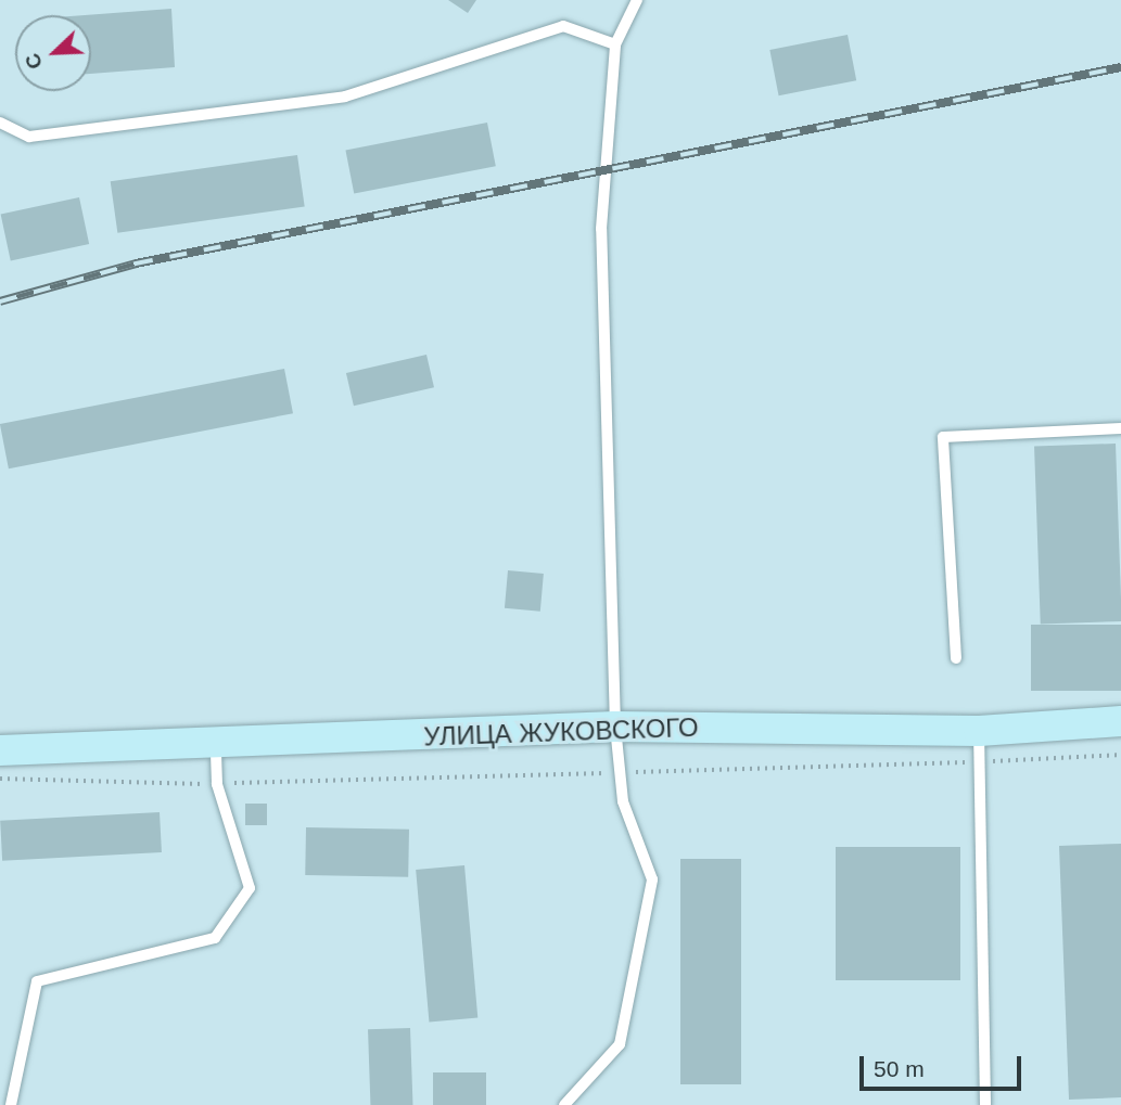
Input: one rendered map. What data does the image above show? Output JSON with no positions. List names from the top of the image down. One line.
{"streets":{"main road":["УЛИЦА ЖУКОВСКОГО"]},"scale_bar":"50 m","north":"bottom left"}
